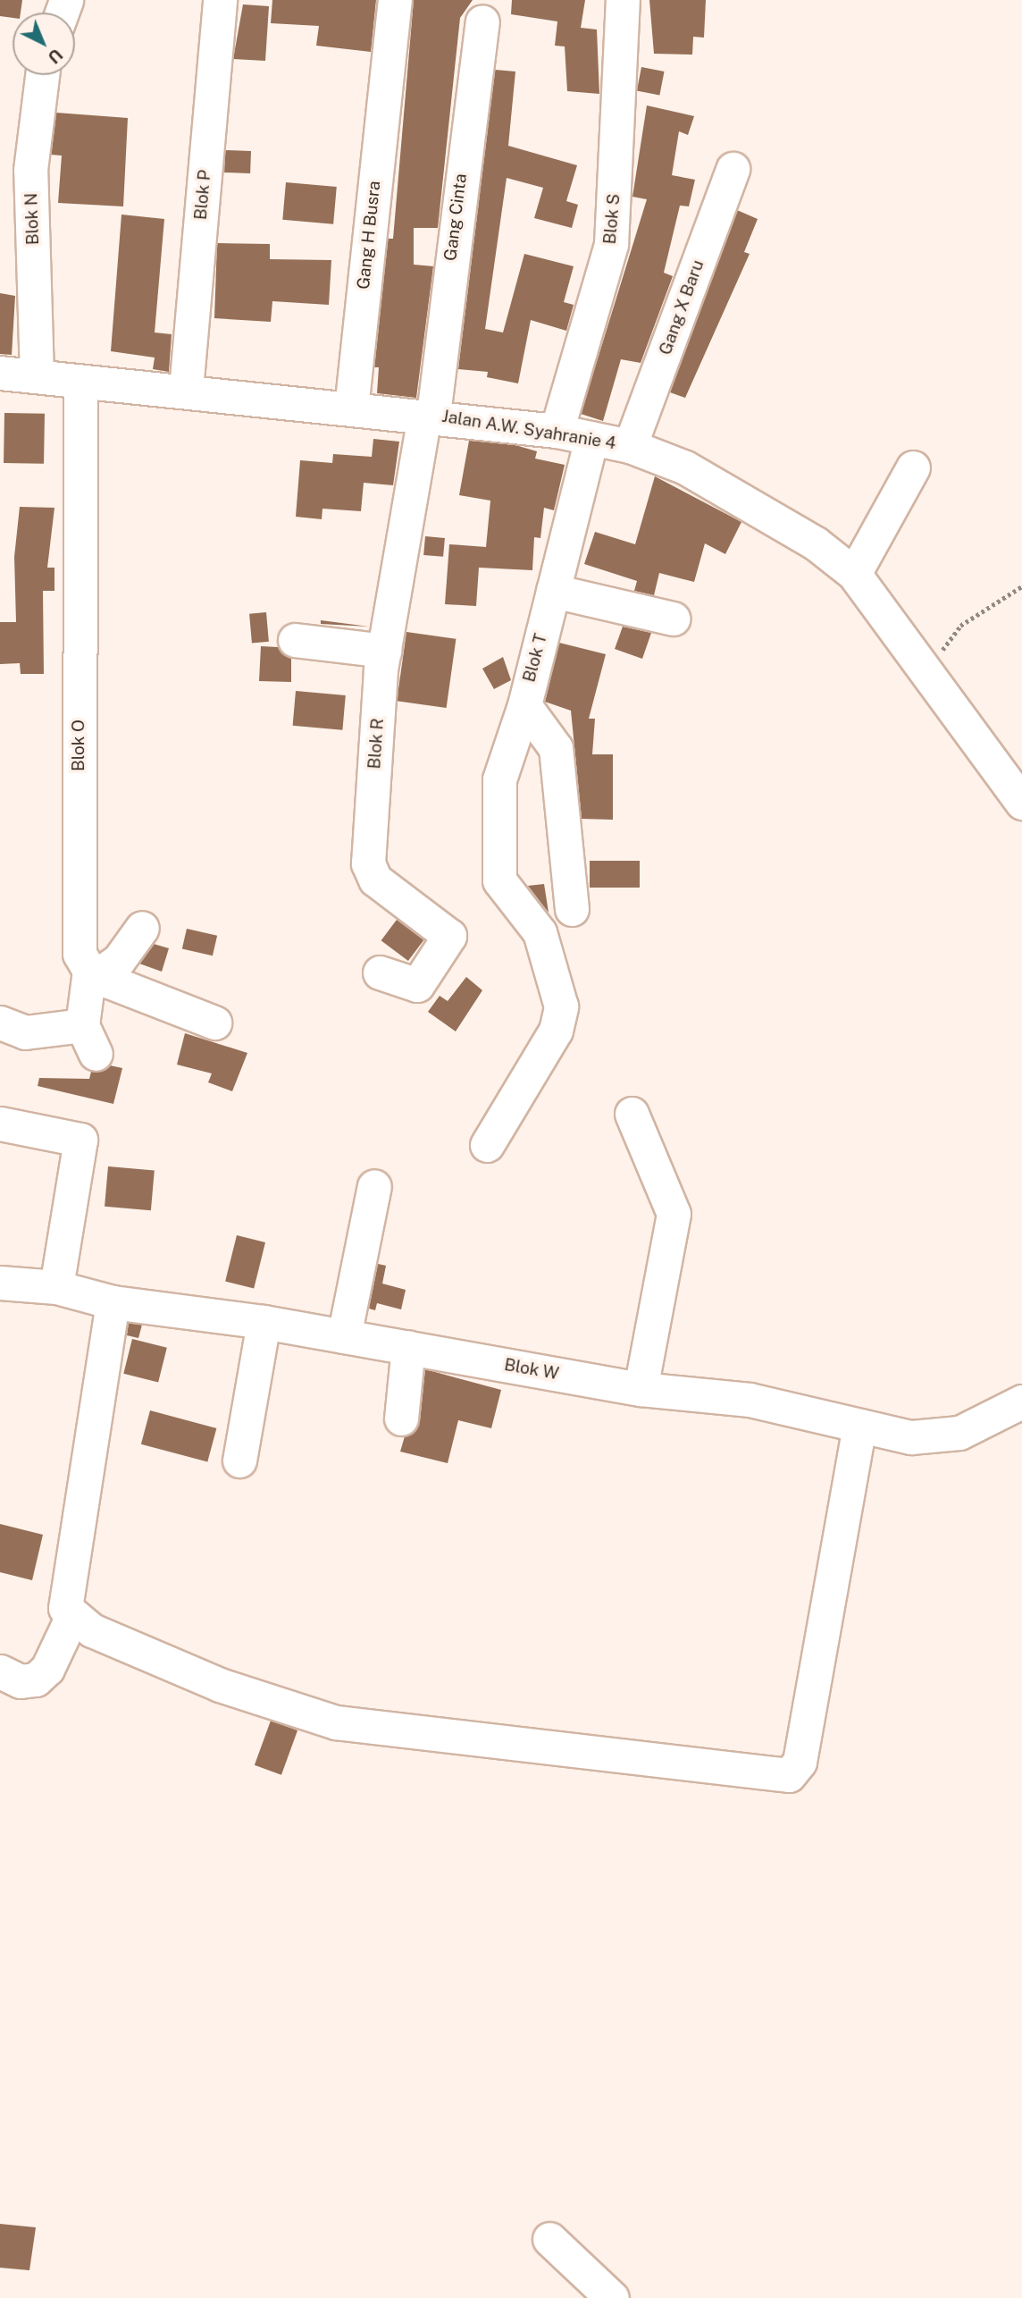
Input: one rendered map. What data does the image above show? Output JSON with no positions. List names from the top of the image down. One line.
{"streets":{"street":["Blok P","Gang Cinta","Blok N","Blok S","Gang H Busra","Gang X Baru","Jalan A.W. Syahranie 4","Blok T","Blok R","Blok O","Blok W"]},"crossings":[["Blok P","Jalan A.W. Syahranie 4"],["Gang Cinta","Jalan A.W. Syahranie 4"],["Gang Cinta","Blok R"],["Blok N","Jalan A.W. Syahranie 4"],["Blok S","Jalan A.W. Syahranie 4"],["Gang H Busra","Jalan A.W. Syahranie 4"],["Gang X Baru","Jalan A.W. Syahranie 4"],["Jalan A.W. Syahranie 4","Blok T"],["Jalan A.W. Syahranie 4","Blok R"],["Jalan A.W. Syahranie 4","Blok O"]],"north":"bottom right"}
